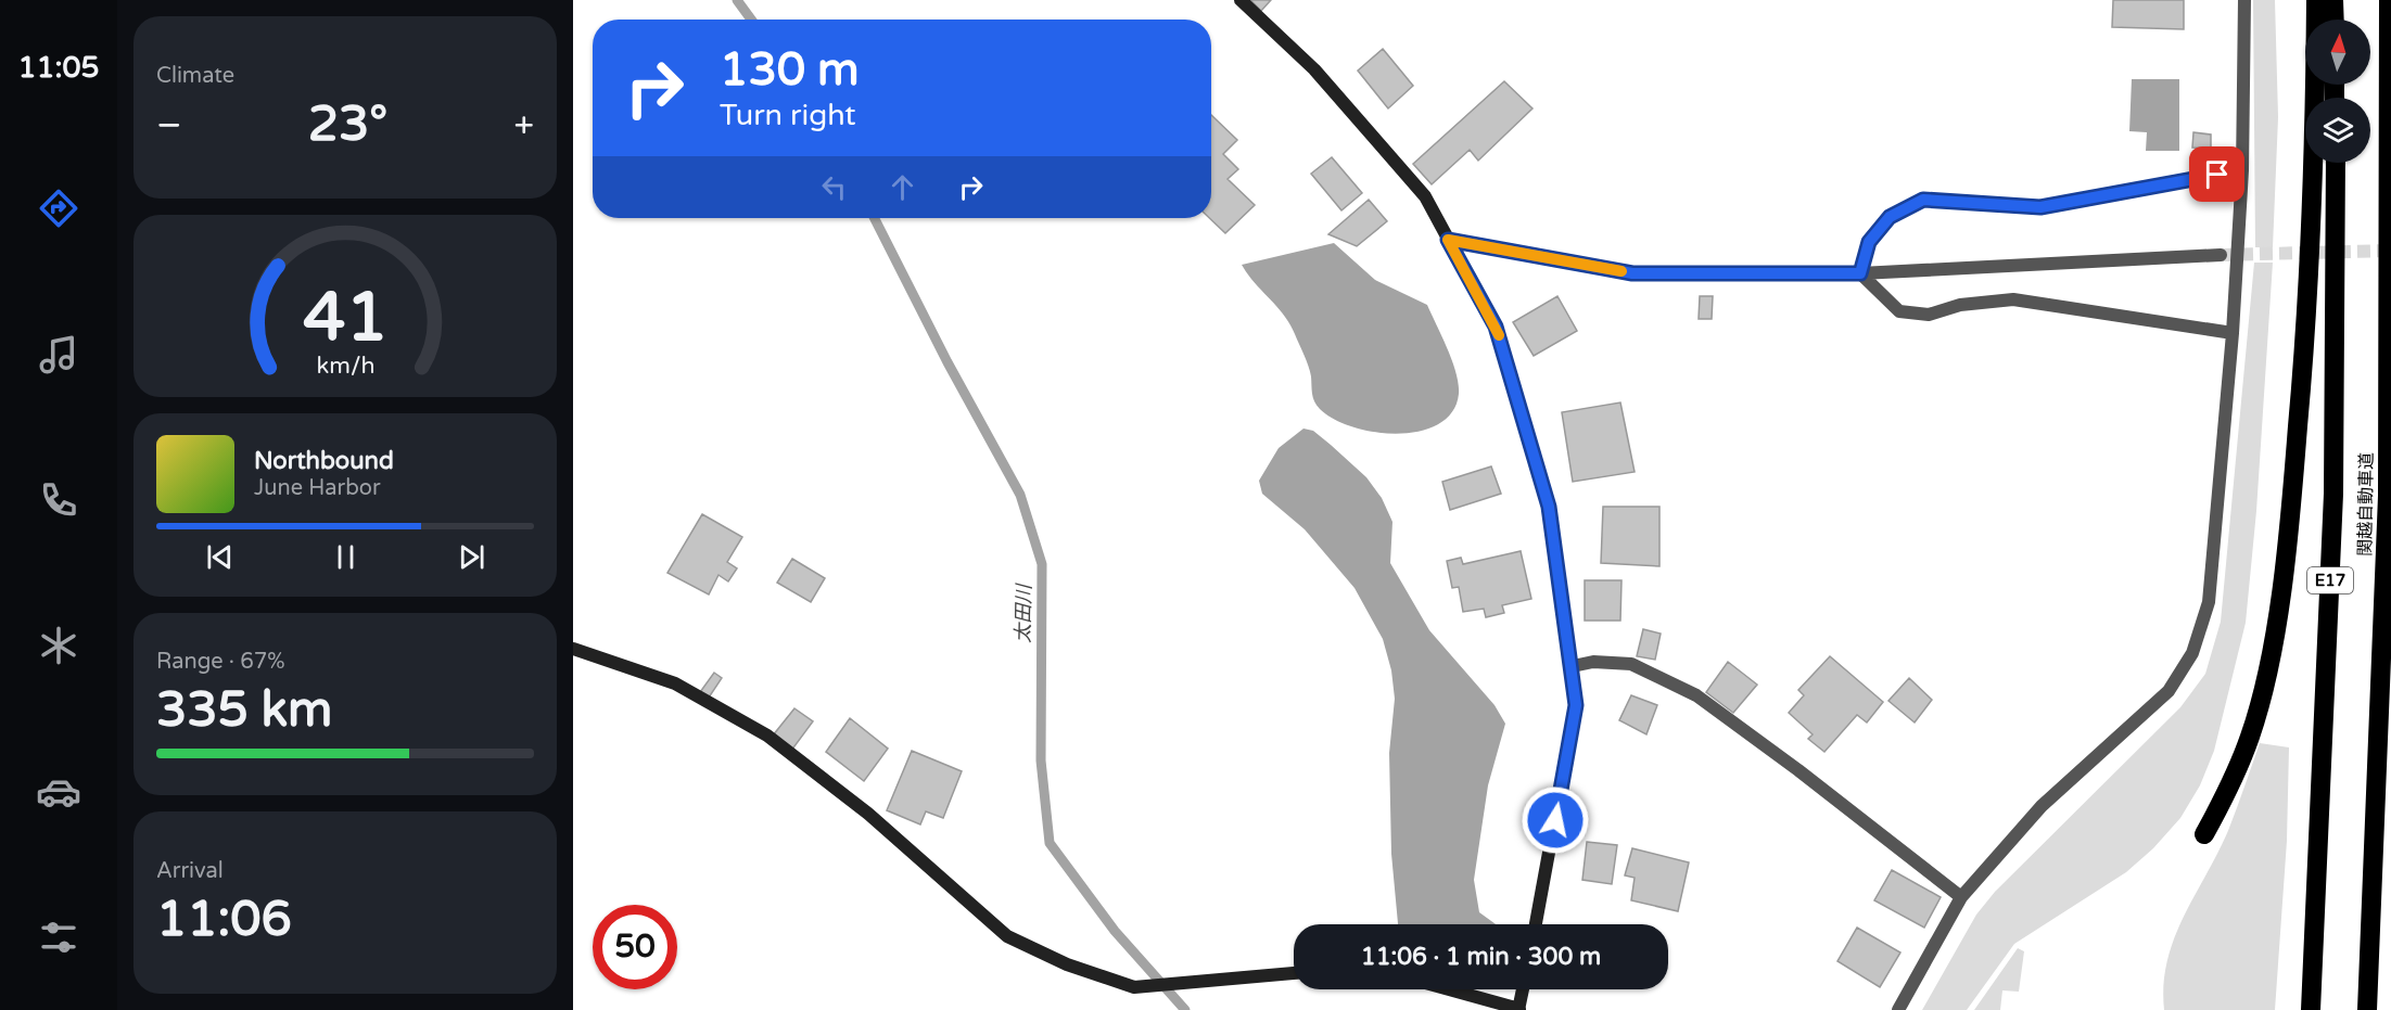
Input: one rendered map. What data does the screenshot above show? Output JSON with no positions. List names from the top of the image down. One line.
{"streets":{"highway":["関越自動車道","E17"]},"water":["太田川"],"north":"top","page":{"tabs":"11:05","tile":["Climate",["Range · 67%","335 km"],["Arrival","11:06"]],"turn":["130 m","Turn right"],"heat":["−","23°","+"],"song":["Northbound","June Harbor"],"limit":"50","trip":"11:06 · 1 min · 300 m","gauge":["41","km/h"]}}
